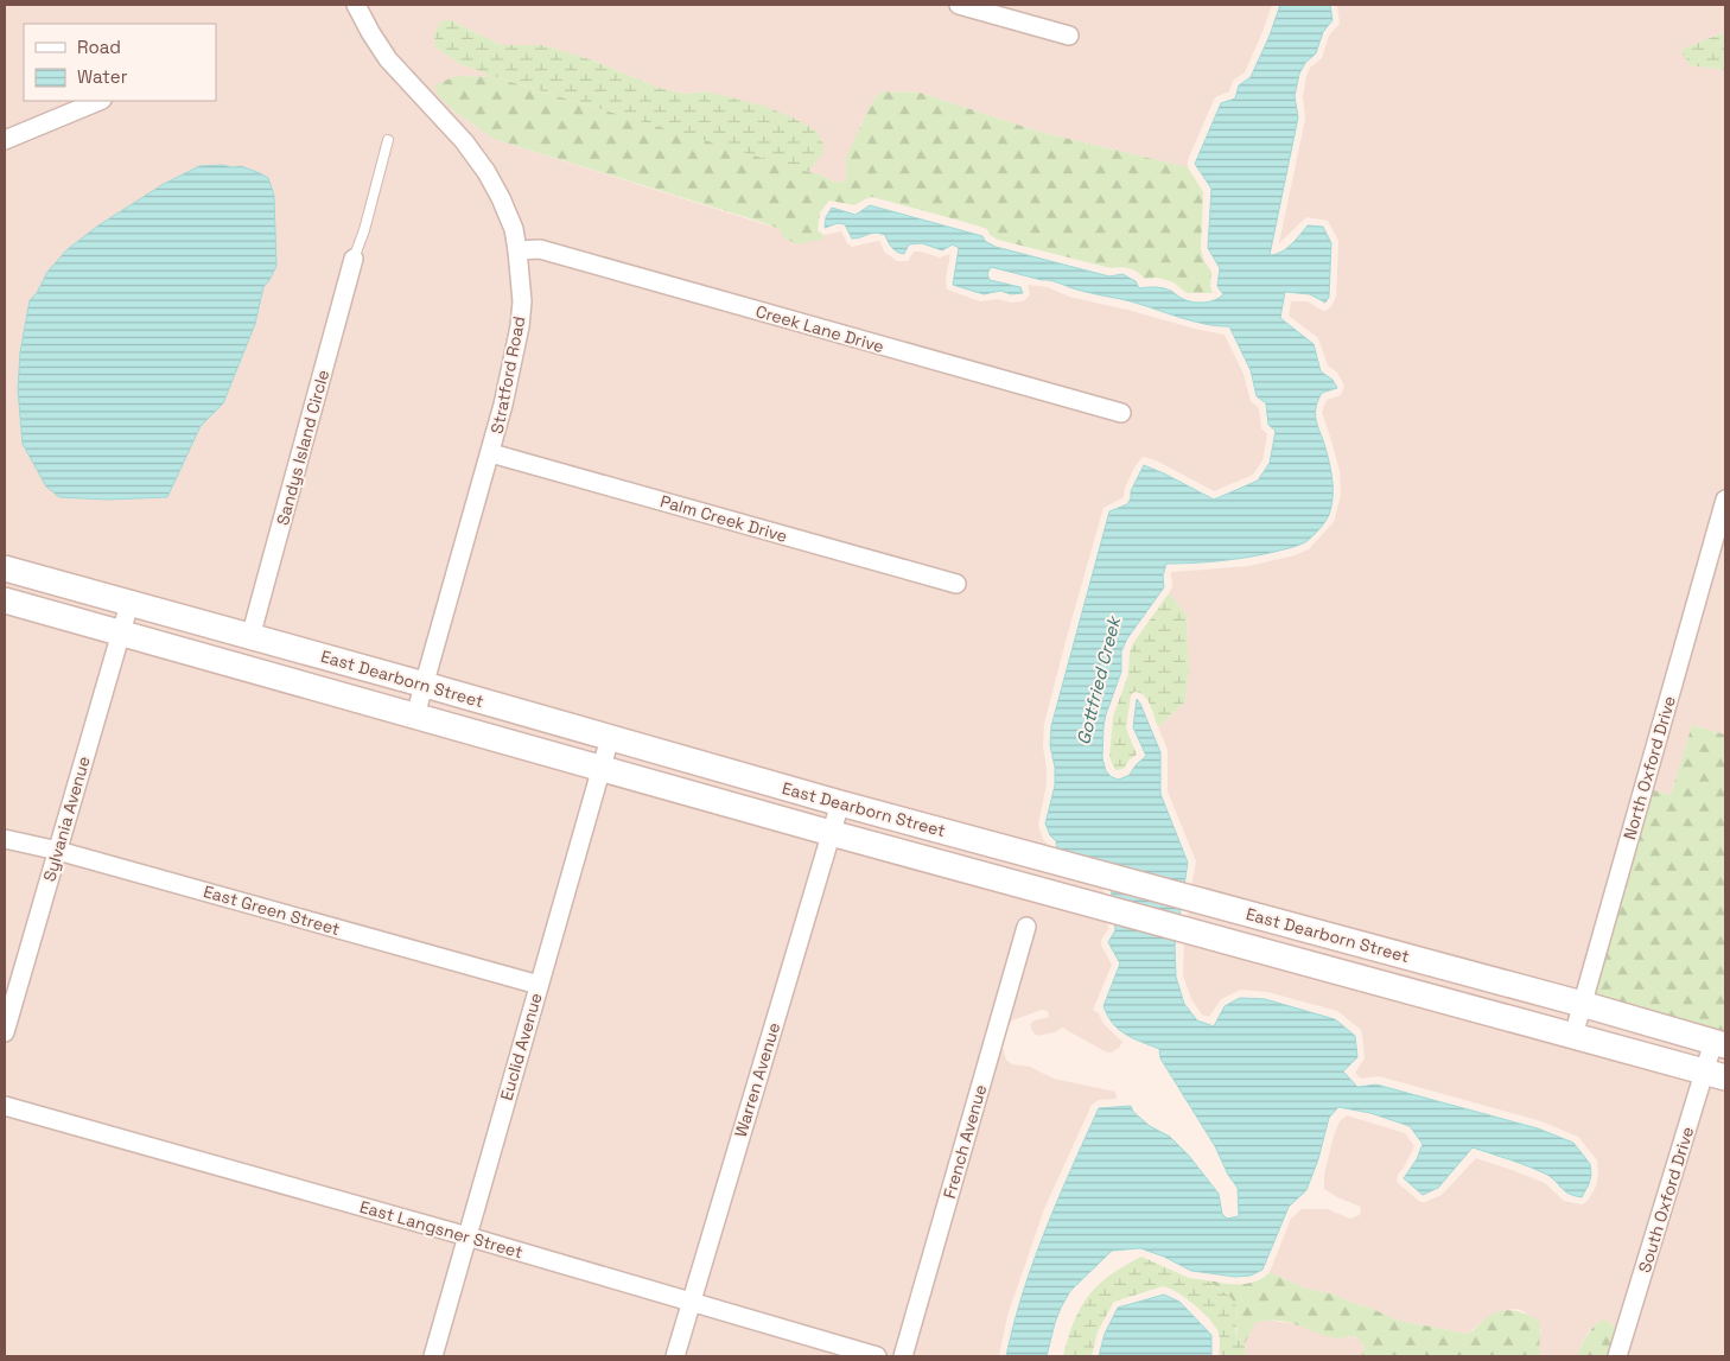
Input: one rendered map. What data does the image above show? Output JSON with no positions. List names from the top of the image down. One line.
{"streets":{"main road":["East Dearborn Street"],"street":["Creek Lane Drive","Stratford Road","Sandys Island Circle","Palm Creek Drive","North Oxford Drive","Sylvania Avenue","East Green Street","Euclid Avenue","Warren Avenue","French Avenue","South Oxford Drive","East Langsner Street"]},"crossings":[["Creek Lane Drive","Stratford Road"],["Stratford Road","Palm Creek Drive"],["Stratford Road","East Dearborn Street"],["Sandys Island Circle","East Dearborn Street"],["East Dearborn Street","North Oxford Drive"],["East Dearborn Street","Sylvania Avenue"],["East Dearborn Street","Euclid Avenue"],["East Dearborn Street","Warren Avenue"],["East Dearborn Street","South Oxford Drive"],["Sylvania Avenue","East Green Street"],["East Green Street","Euclid Avenue"],["Euclid Avenue","East Langsner Street"],["Warren Avenue","East Langsner Street"]],"water":["Gottfried Creek"],"legend":["Road","Water"]}
